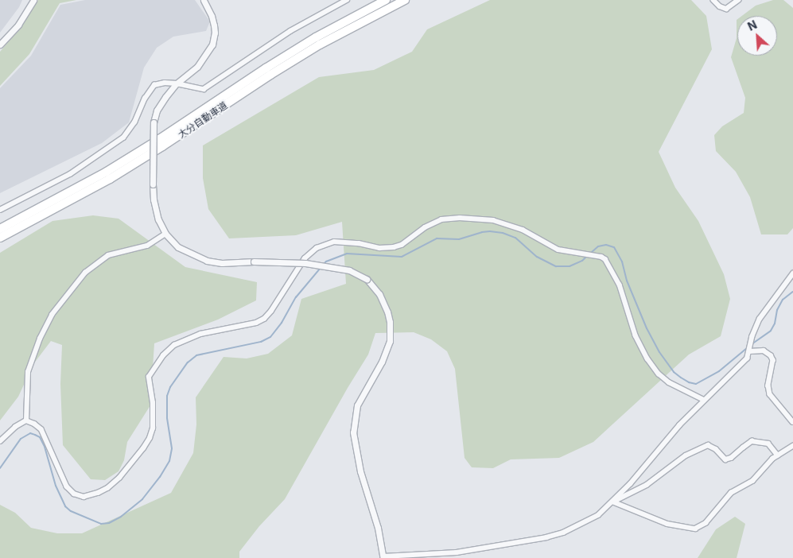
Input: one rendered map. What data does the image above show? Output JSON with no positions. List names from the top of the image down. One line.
{"streets":{"highway":["大分自動車道"]},"north":"top left"}
